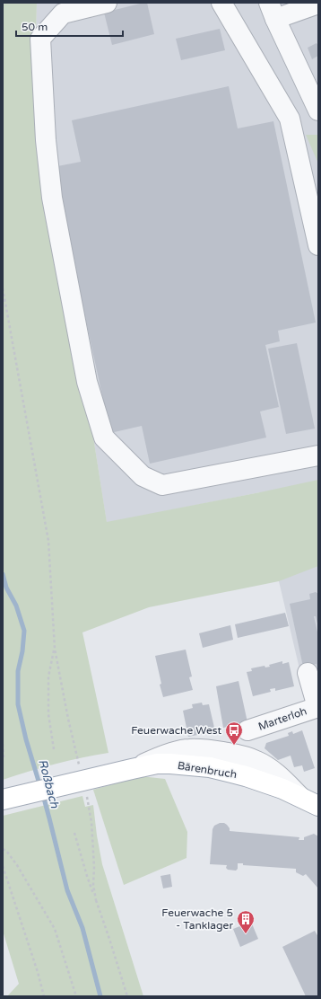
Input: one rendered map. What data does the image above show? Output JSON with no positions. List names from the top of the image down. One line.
{"streets":{"main road":["Bärenbruch"],"street":["Marterloh"]},"water":["Roßbach"],"places":{"bus stop":["Feuerwache West"],"building":["Feuerwache 5 - Tanklager"]},"scale_bar":"50 m"}
